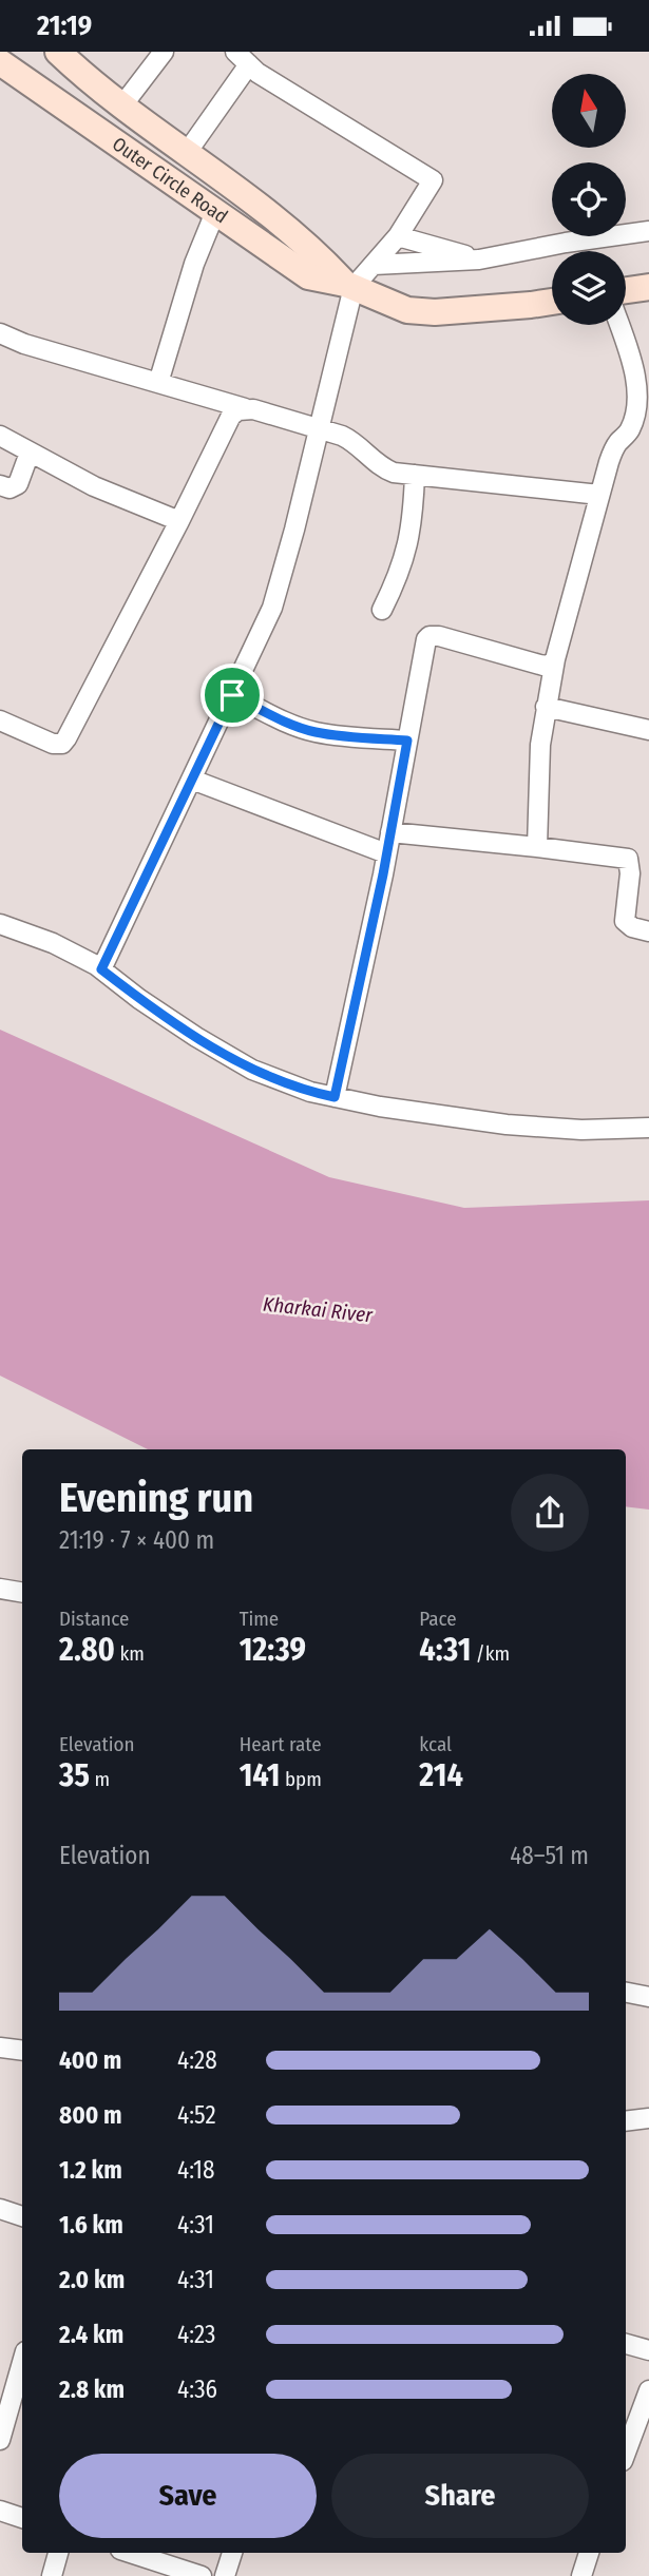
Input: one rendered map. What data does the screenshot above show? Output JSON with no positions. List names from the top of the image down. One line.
{"streets":{"main road":["Outer Circle Road"]},"water":["Kharkai River"],"north":"top","page":{"status":"21:19","heading":["Evening run","21:19 · 7 × 400 m"],"stats":[["Distance","2.80 km"],["Time","12:39"],["Pace","4:31 /km"],["Elevation","35 m"],["Heart rate","141 bpm"],["kcal","214"]],"chart":["Elevation","48–51 m"],"list":[{"name":"400 m","note":"4:28"},{"name":"800 m","note":"4:52"},{"name":"1.2 km","note":"4:18"},{"name":"1.6 km","note":"4:31"},{"name":"2.0 km","note":"4:31"},{"name":"2.4 km","note":"4:23"},{"name":"2.8 km","note":"4:36"}],"buttons":["Save","Share"]}}
